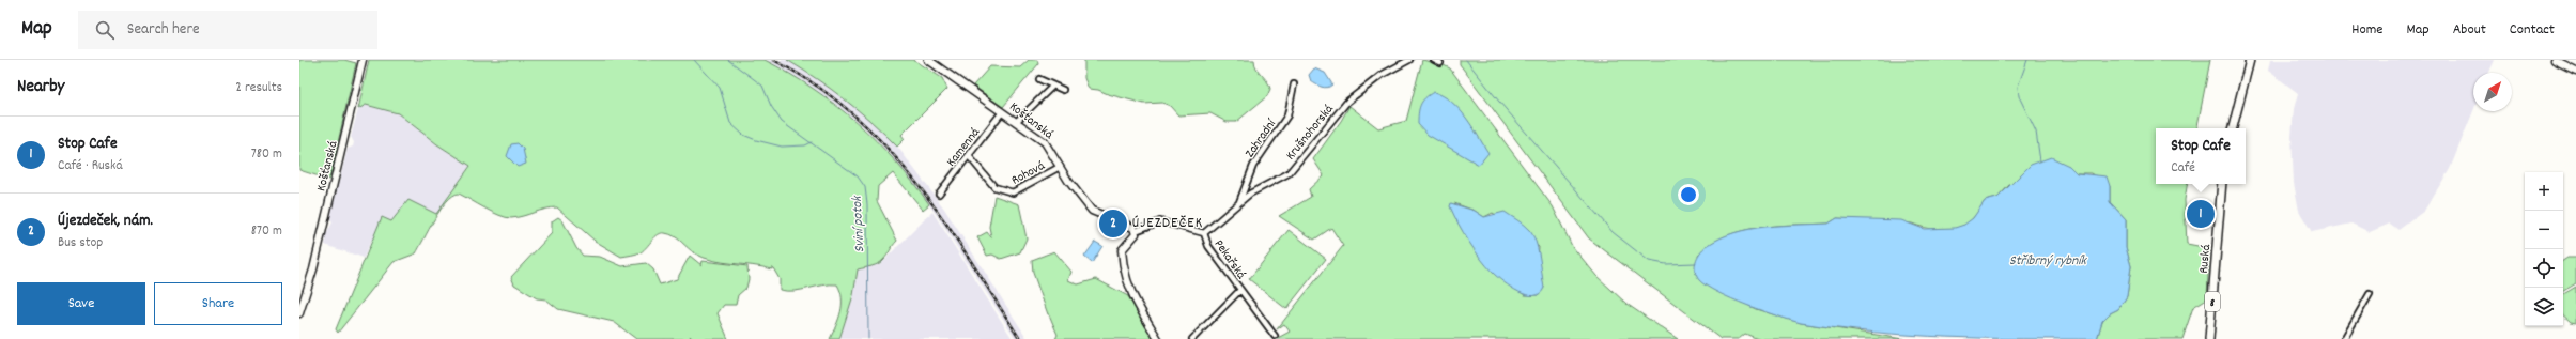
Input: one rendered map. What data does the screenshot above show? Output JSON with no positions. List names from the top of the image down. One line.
{"streets":{"main road":["Ruská","8"],"street":["Košťanská","Krušnohorská","Zahradní","Kamenná","Rohová","Pekařská"]},"crossings":[["Košťanská","Kamenná"],["Košťanská","Rohová"],["Košťanská","Pekařská"],["Krušnohorská","Zahradní"],["Krušnohorská","Pekařská"],["Kamenná","Rohová"]],"districts":["ÚJEZDEČEK"],"water":["Sviní potok","Stříbrný rybník"],"north":"top right","page":{"header":"Map","search":"Search here","nav":["Home","Map","About","Contact"],"heading":["Nearby","2 results"],"list":[{"mark":"1","name":"Stop Cafe","note":"Café · Ruská","value":"780 m"},{"mark":"2","name":"Újezdeček, nám.","note":"Bus stop","value":"870 m"}],"popup":["Stop Cafe","Café"],"map_buttons":["+","−"],"pins":["1","2"],"buttons":["Save","Share"]}}
